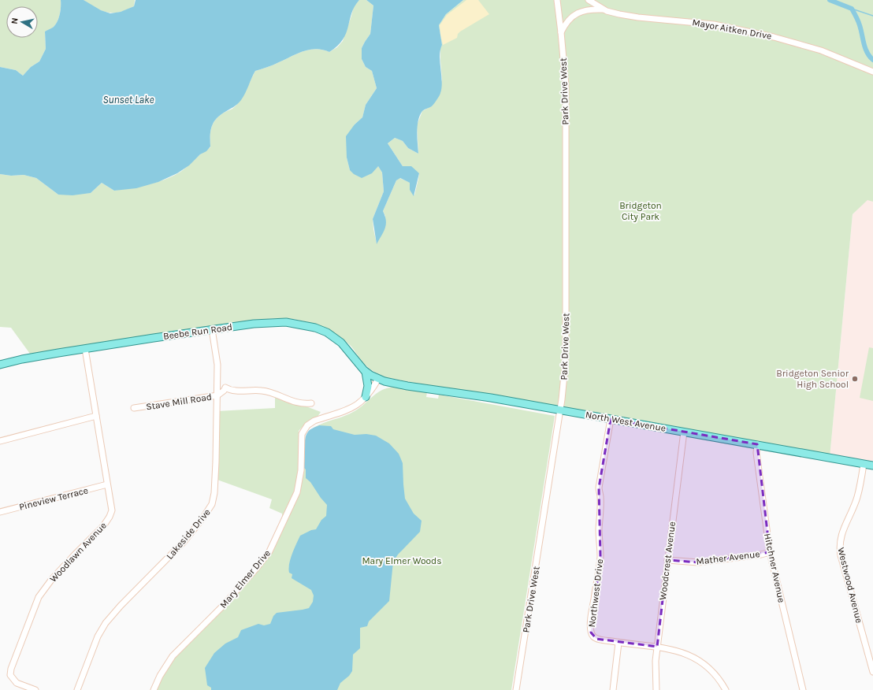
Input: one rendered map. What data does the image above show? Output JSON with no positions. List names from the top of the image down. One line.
{"streets":{"main road":["Beebe Run Road","North West Avenue"],"street":["Mayor Aitken Drive","Park Drive West","Stave Mill Road","Pineview Terrace","Lakeside Drive","Woodlawn Avenue","Mather Avenue","Woodcrest Avenue","Hitchner Avenue","Mary Elmer Drive","Westwood Avenue","Northwest Drive"]},"crossings":[["Park Drive West","North West Avenue"],["Beebe Run Road","North West Avenue"],["Beebe Run Road","Lakeside Drive"],["Beebe Run Road","Woodlawn Avenue"],["Beebe Run Road","Mary Elmer Drive"],["Stave Mill Road","Lakeside Drive"],["North West Avenue","Woodcrest Avenue"],["North West Avenue","Hitchner Avenue"],["North West Avenue","Mary Elmer Drive"],["North West Avenue","Westwood Avenue"],["North West Avenue","Northwest Drive"],["Pineview Terrace","Woodlawn Avenue"],["Mather Avenue","Woodcrest Avenue"],["Mather Avenue","Hitchner Avenue"]],"water":["Sunset Lake"],"parks":["Bridgeton City Park","Mary Elmer Woods"],"places":["Bridgeton Senior High School"],"north":"left"}
